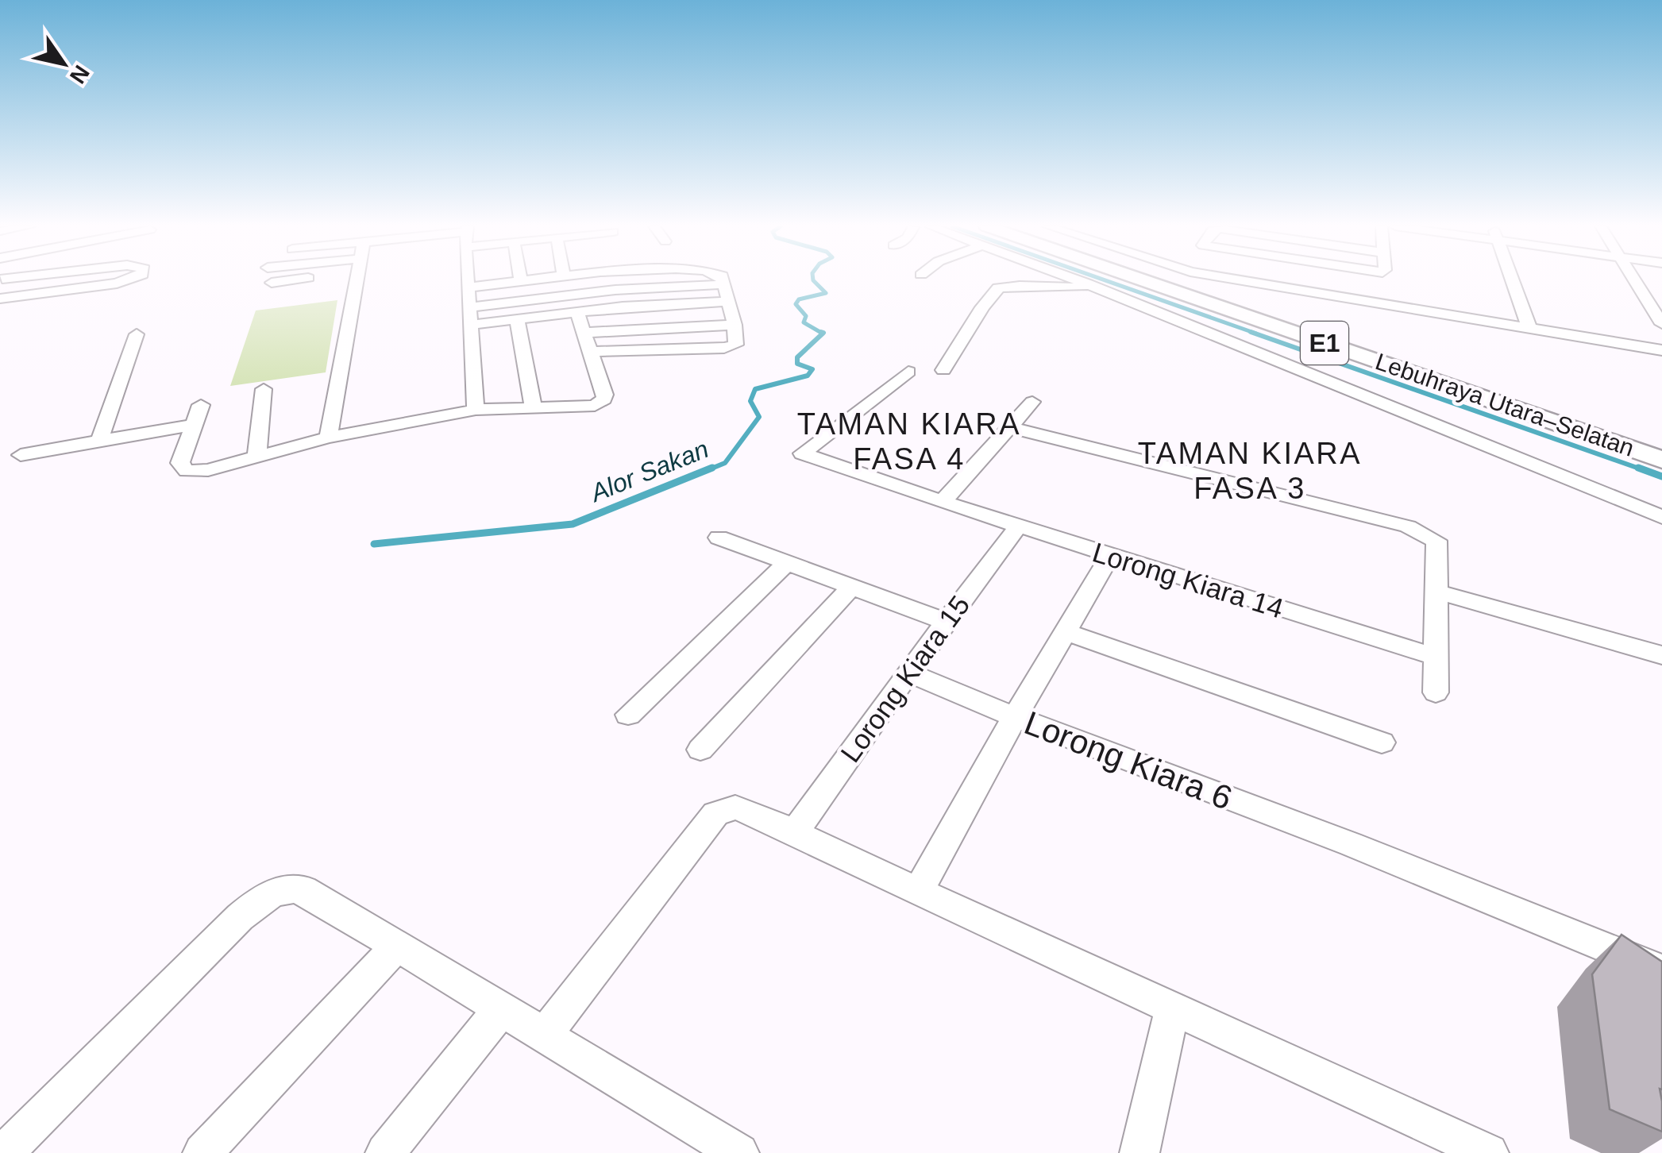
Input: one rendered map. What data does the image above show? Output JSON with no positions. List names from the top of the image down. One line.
{"streets":{"highway":["E1","Lebuhraya Utara–Selatan"],"street":["Lorong Kiara 14","Lorong Kiara 15","Lorong Kiara 6"]},"crossings":[["Lorong Kiara 14","Lorong Kiara 15"],["Lorong Kiara 15","Lorong Kiara 6"]],"districts":["TAMAN KIARA FASA 4","TAMAN KIARA FASA 3"],"water":["Alor Sakan"],"north":"bottom right"}
